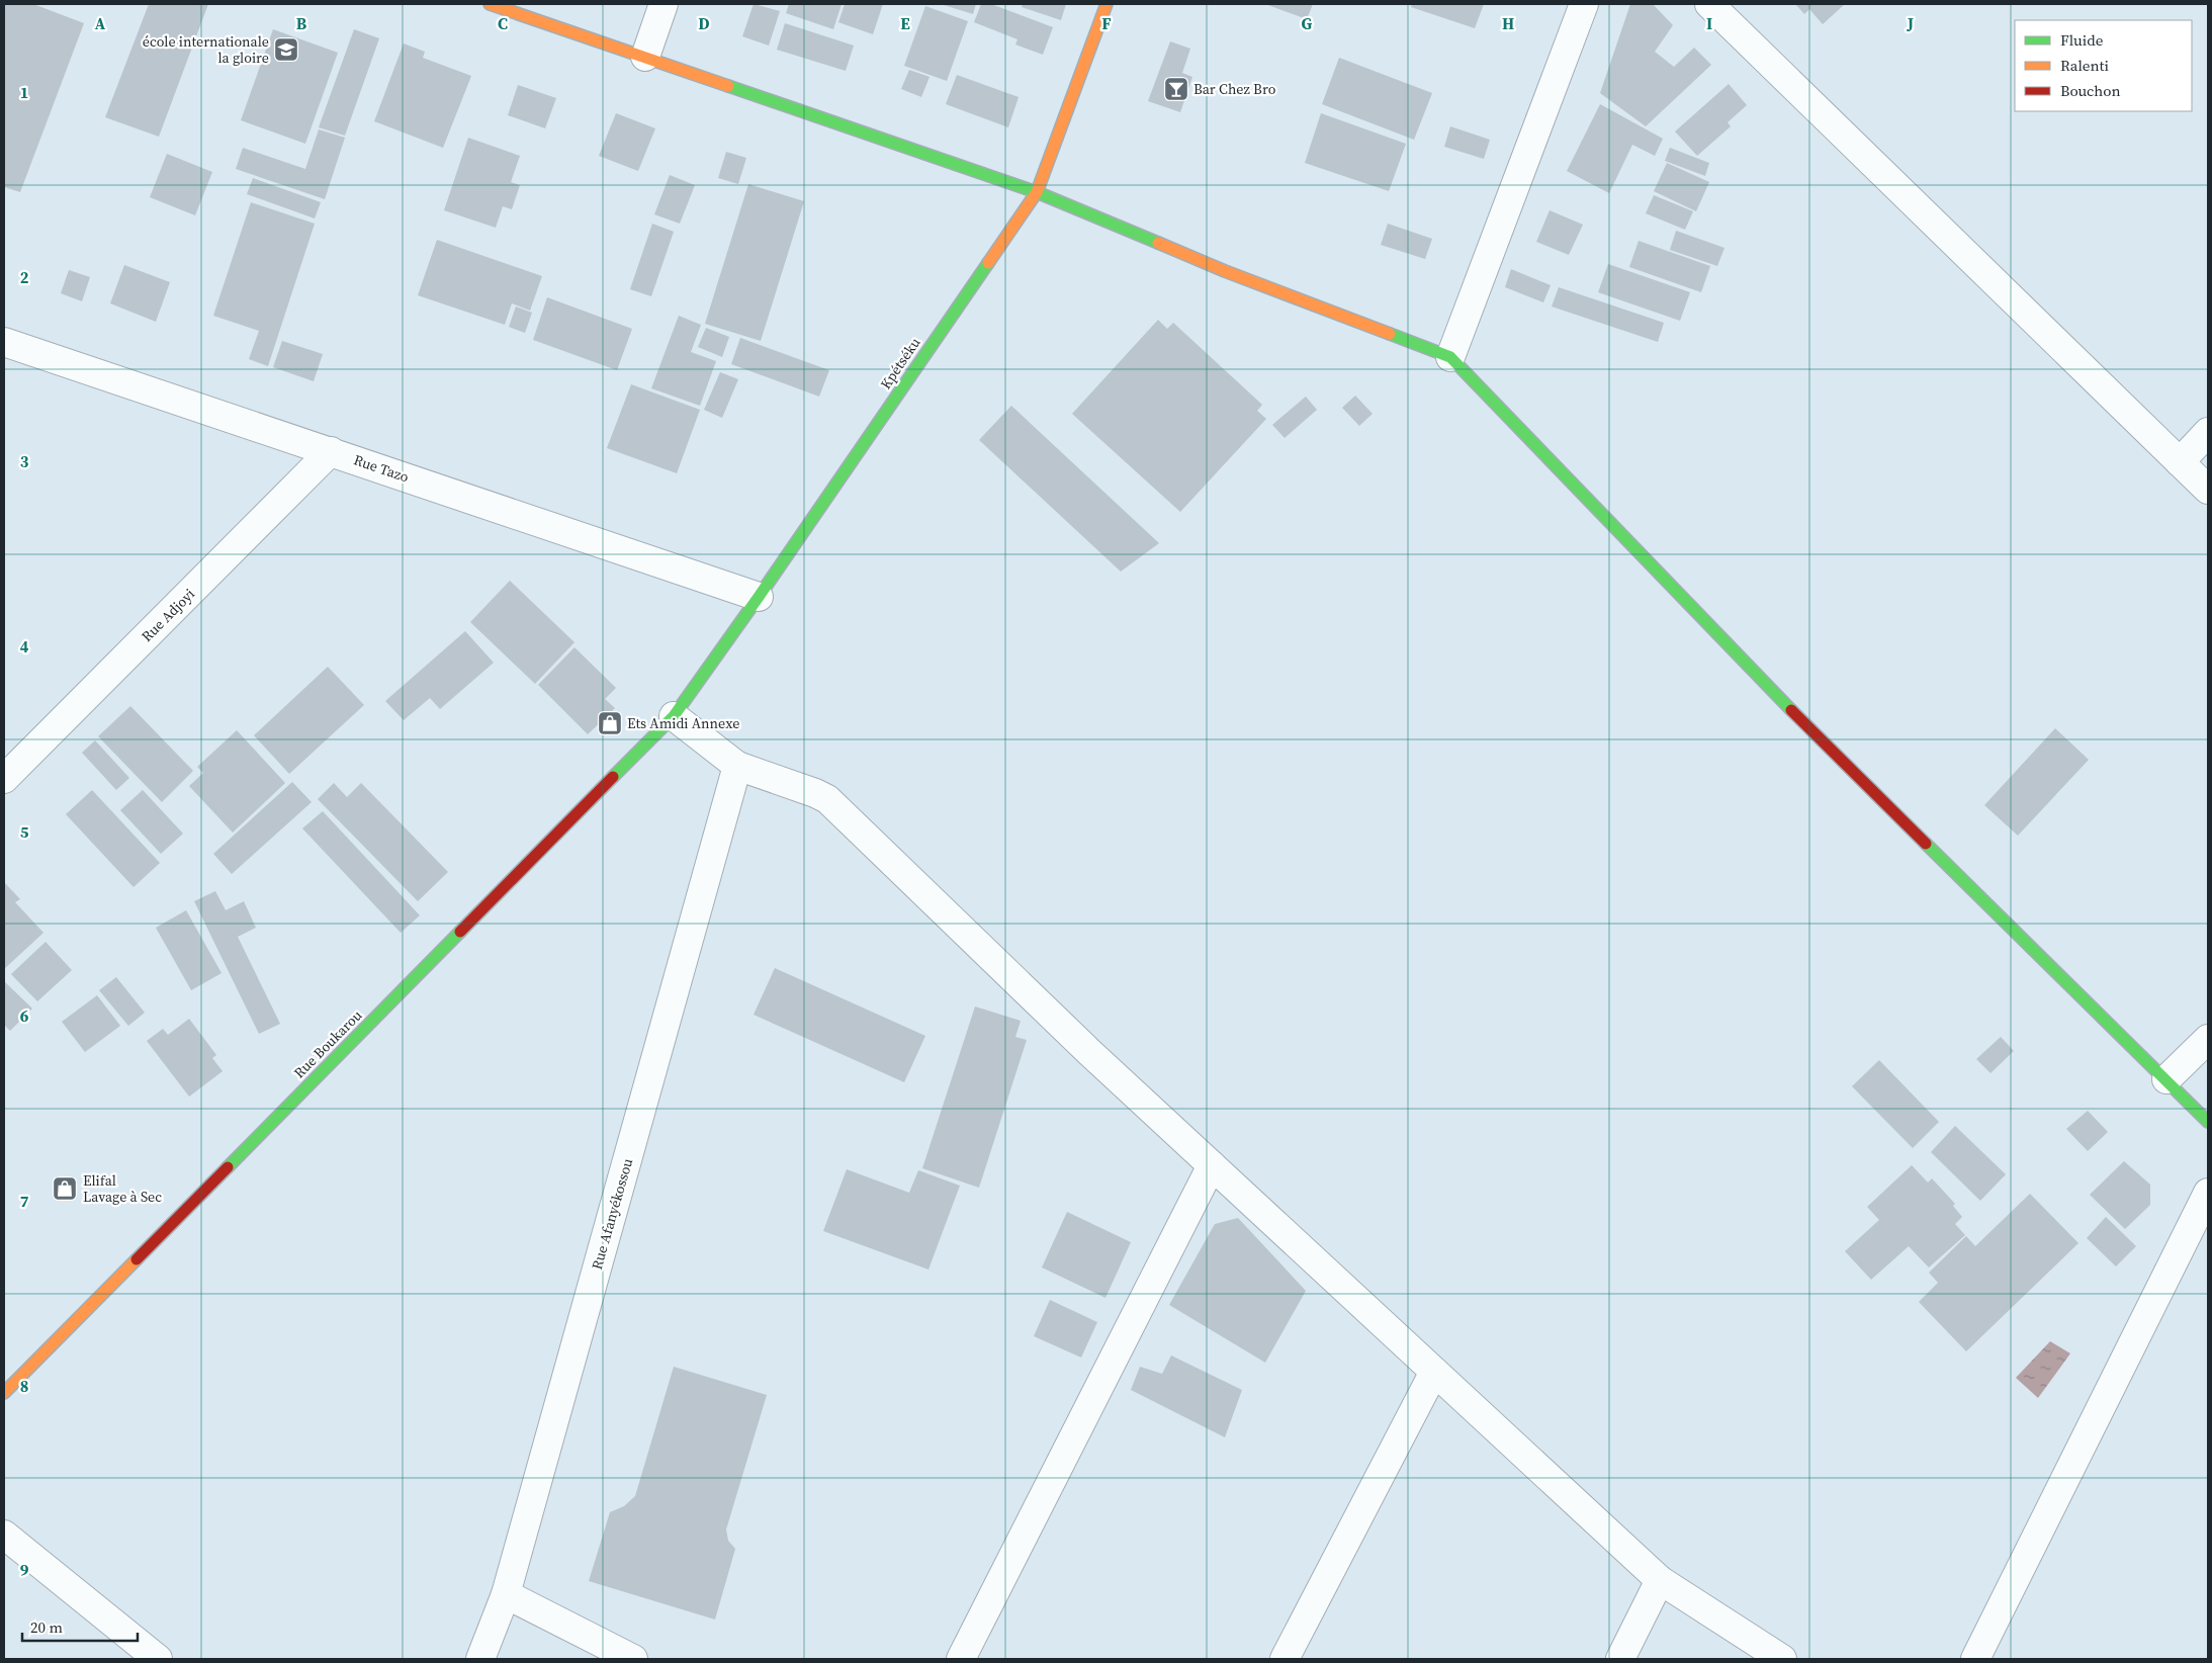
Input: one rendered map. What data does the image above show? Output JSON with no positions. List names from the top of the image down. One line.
{"streets":{"street":["Kpétséku","Rue Tazo","Rue Adjoyi","Rue Boukarou","Rue Afanyékossou"]},"crossings":[["Kpétséku","Rue Tazo"],["Kpétséku","Rue Boukarou"],["Rue Tazo","Rue Adjoyi"]],"places":{"school or university":["école internationale la gloire"],"bar":["Bar Chez Bro"],"shop":["Ets Amidi Annexe","Elifal Lavage à Sec"]},"legend":["Fluide","Ralenti","Bouchon"],"scale_bar":"20 m","grid":{"columns":["A","B","C","D","E","F","G","H","I","J"],"rows":["1","2","3","4","5","6","7","8","9"]}}
